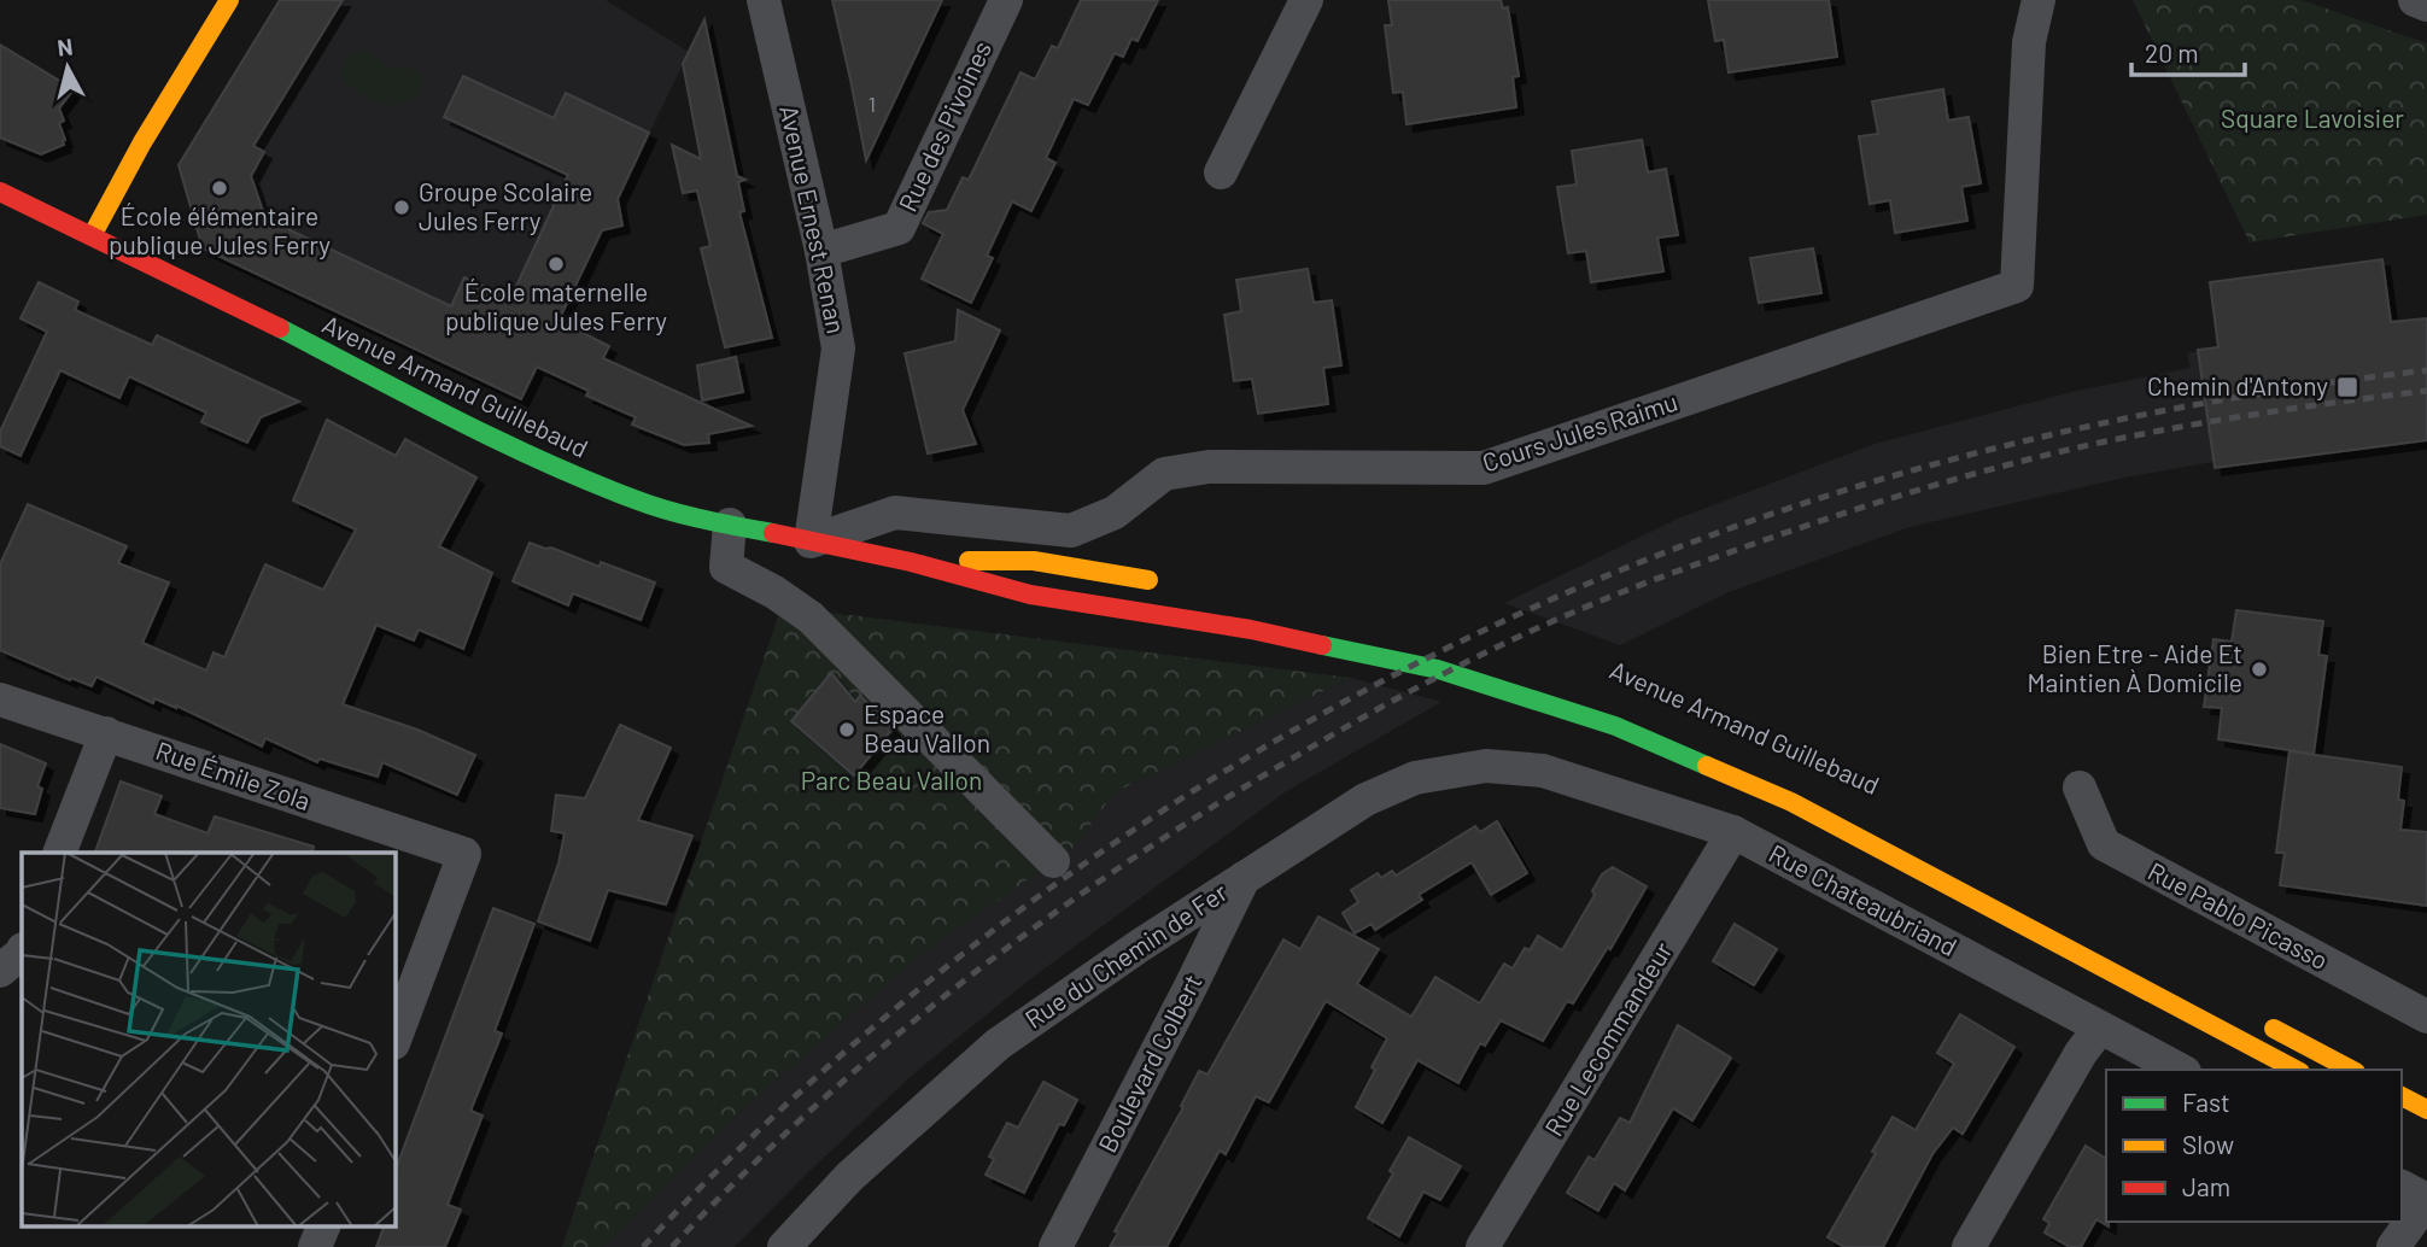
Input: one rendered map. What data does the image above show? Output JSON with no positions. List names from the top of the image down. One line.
{"streets":{"street":["Rue des Pivoines","Avenue Ernest Renan","Avenue Armand Guillebaud","Cours Jules Raimu","Rue Émile Zola","Rue Chateaubriand","Rue Pablo Picasso","Rue du Chemin de Fer","Rue Lecommandeur","Boulevard Colbert"]},"crossings":[["Rue des Pivoines","Avenue Ernest Renan"],["Avenue Ernest Renan","Avenue Armand Guillebaud"],["Avenue Ernest Renan","Cours Jules Raimu"],["Avenue Armand Guillebaud","Cours Jules Raimu"],["Rue Chateaubriand","Rue du Chemin de Fer"],["Rue Chateaubriand","Rue Lecommandeur"],["Rue du Chemin de Fer","Boulevard Colbert"]],"parks":["Square Lavoisier","Parc Beau Vallon"],"places":{"other":["École élémentaire publique Jules Ferry","Groupe Scolaire Jules Ferry","École maternelle publique Jules Ferry","Bien Etre - Aide Et Maintien À Domicile","Espace Beau Vallon"],"transit":["Chemin d'Antony"]},"house_numbers":["1"],"legend":["Fast","Slow","Jam"],"scale_bar":"20 m","north":"top"}
